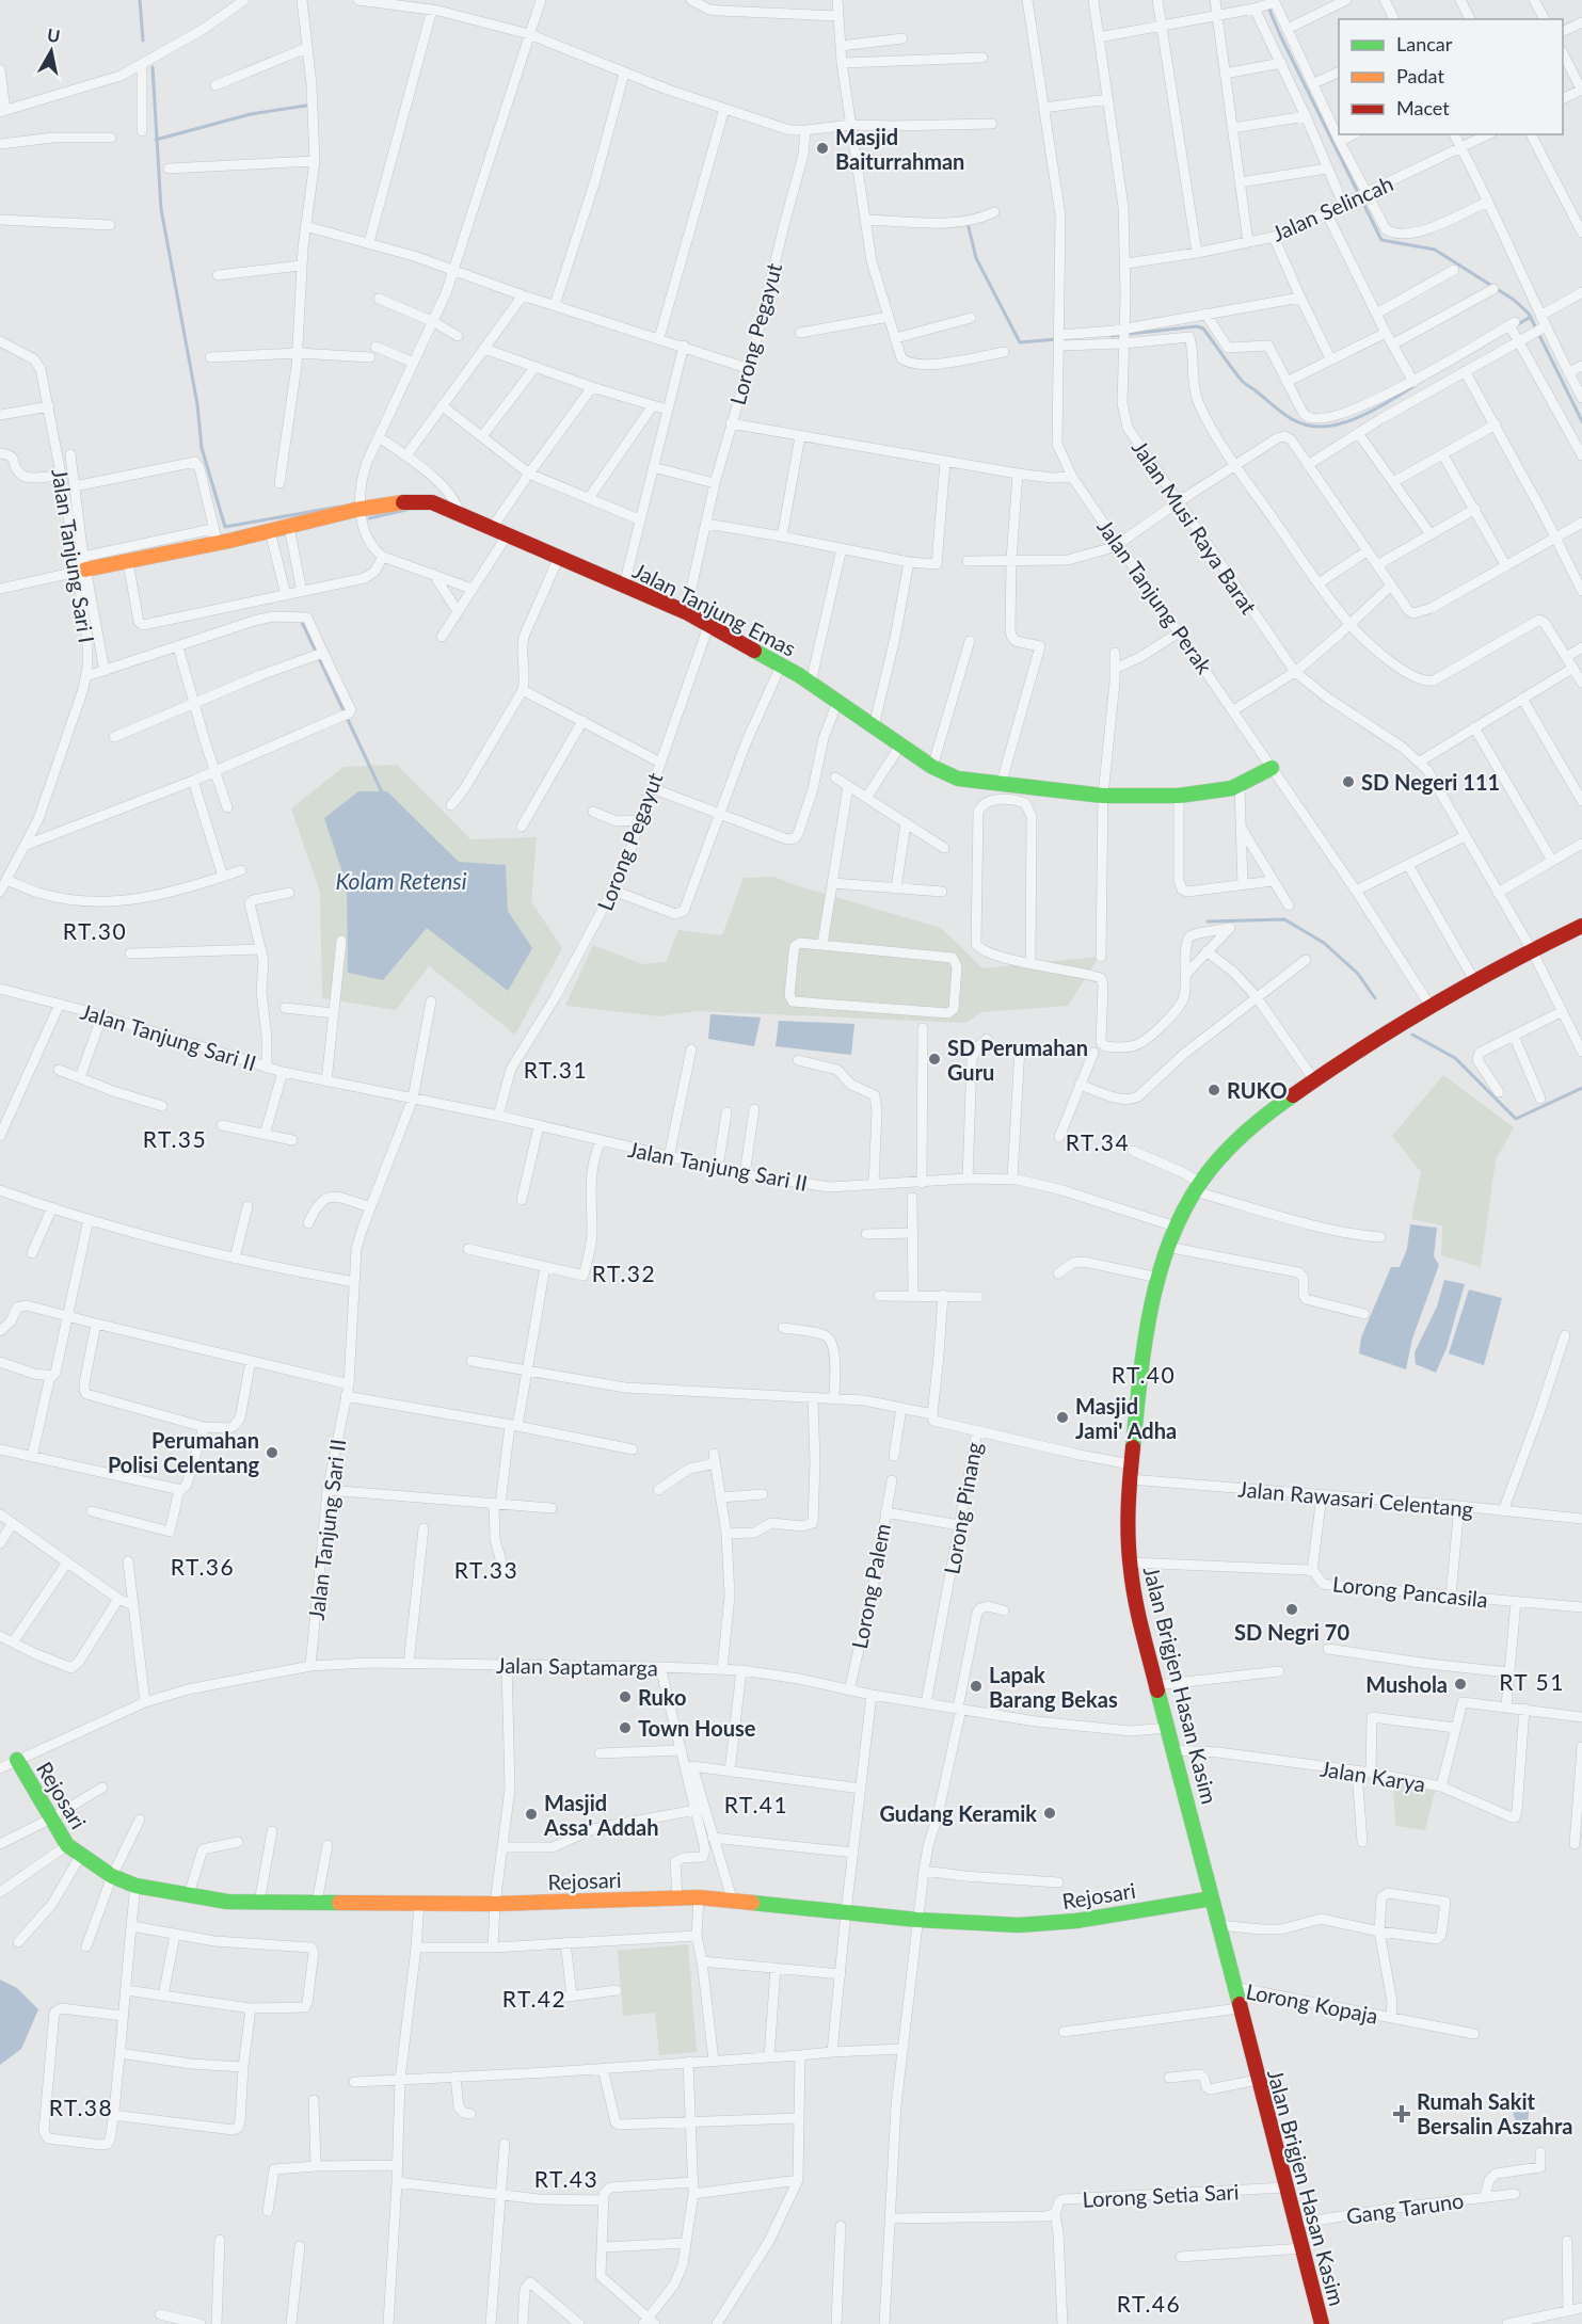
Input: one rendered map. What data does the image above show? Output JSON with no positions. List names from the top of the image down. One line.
{"streets":{"street":["Jalan Selincah","Lorong Pegayut","Jalan Musi Raya Barat","Jalan Tanjung Sari I","Jalan Tanjung Perak","Jalan Tanjung Emas","Jalan Tanjung Sari II","Jalan Rawasari Celentang","Lorong Pinang","Lorong Palem","Lorong Pancasila","Jalan Saptamarga","Jalan Brigjen Hasan Kasim","Jalan Karya","Rejosari","Lorong Kopaja","Lorong Setia Sari","Gang Taruno"]},"crossings":[["Jalan Selincah","Jalan Musi Raya Barat"],["Lorong Pegayut","Jalan Tanjung Emas"],["Lorong Pegayut","Jalan Tanjung Sari II"],["Jalan Musi Raya Barat","Jalan Brigjen Hasan Kasim"],["Jalan Tanjung Sari I","Jalan Tanjung Emas"],["Jalan Tanjung Perak","Jalan Tanjung Emas"],["Jalan Tanjung Perak","Jalan Brigjen Hasan Kasim"],["Jalan Tanjung Sari II","Jalan Saptamarga"],["Jalan Tanjung Sari II","Jalan Brigjen Hasan Kasim"],["Jalan Rawasari Celentang","Jalan Brigjen Hasan Kasim"],["Lorong Pinang","Jalan Saptamarga"],["Lorong Pinang","Jalan Brigjen Hasan Kasim"],["Lorong Palem","Jalan Saptamarga"],["Lorong Pancasila","Jalan Brigjen Hasan Kasim"],["Jalan Saptamarga","Jalan Brigjen Hasan Kasim"],["Jalan Saptamarga","Rejosari"],["Jalan Brigjen Hasan Kasim","Jalan Karya"],["Jalan Brigjen Hasan Kasim","Rejosari"],["Jalan Brigjen Hasan Kasim","Lorong Kopaja"],["Jalan Brigjen Hasan Kasim","Lorong Setia Sari"],["Jalan Brigjen Hasan Kasim","Gang Taruno"]],"districts":["RT.30","RT.31","RT.35","RT.34","RT.32","RT.40","RT.36","RT.33","RT 51","RT.41","RT.42","RT.38","RT.43","RT.46"],"water":["Kolam Retensi"],"places":{"other":["Masjid Baiturrahman","SD Negeri 111","SD Perumahan Guru","RUKO","Masjid Jami' Adha","Perumahan Polisi Celentang","SD Negri 70","Mushola","Lapak Barang Bekas","Ruko","Town House","Gudang Keramik","Masjid Assa' Addah"],"health":["Rumah Sakit Bersalin Aszahra"]},"legend":["Lancar","Padat","Macet"],"north":"top"}
